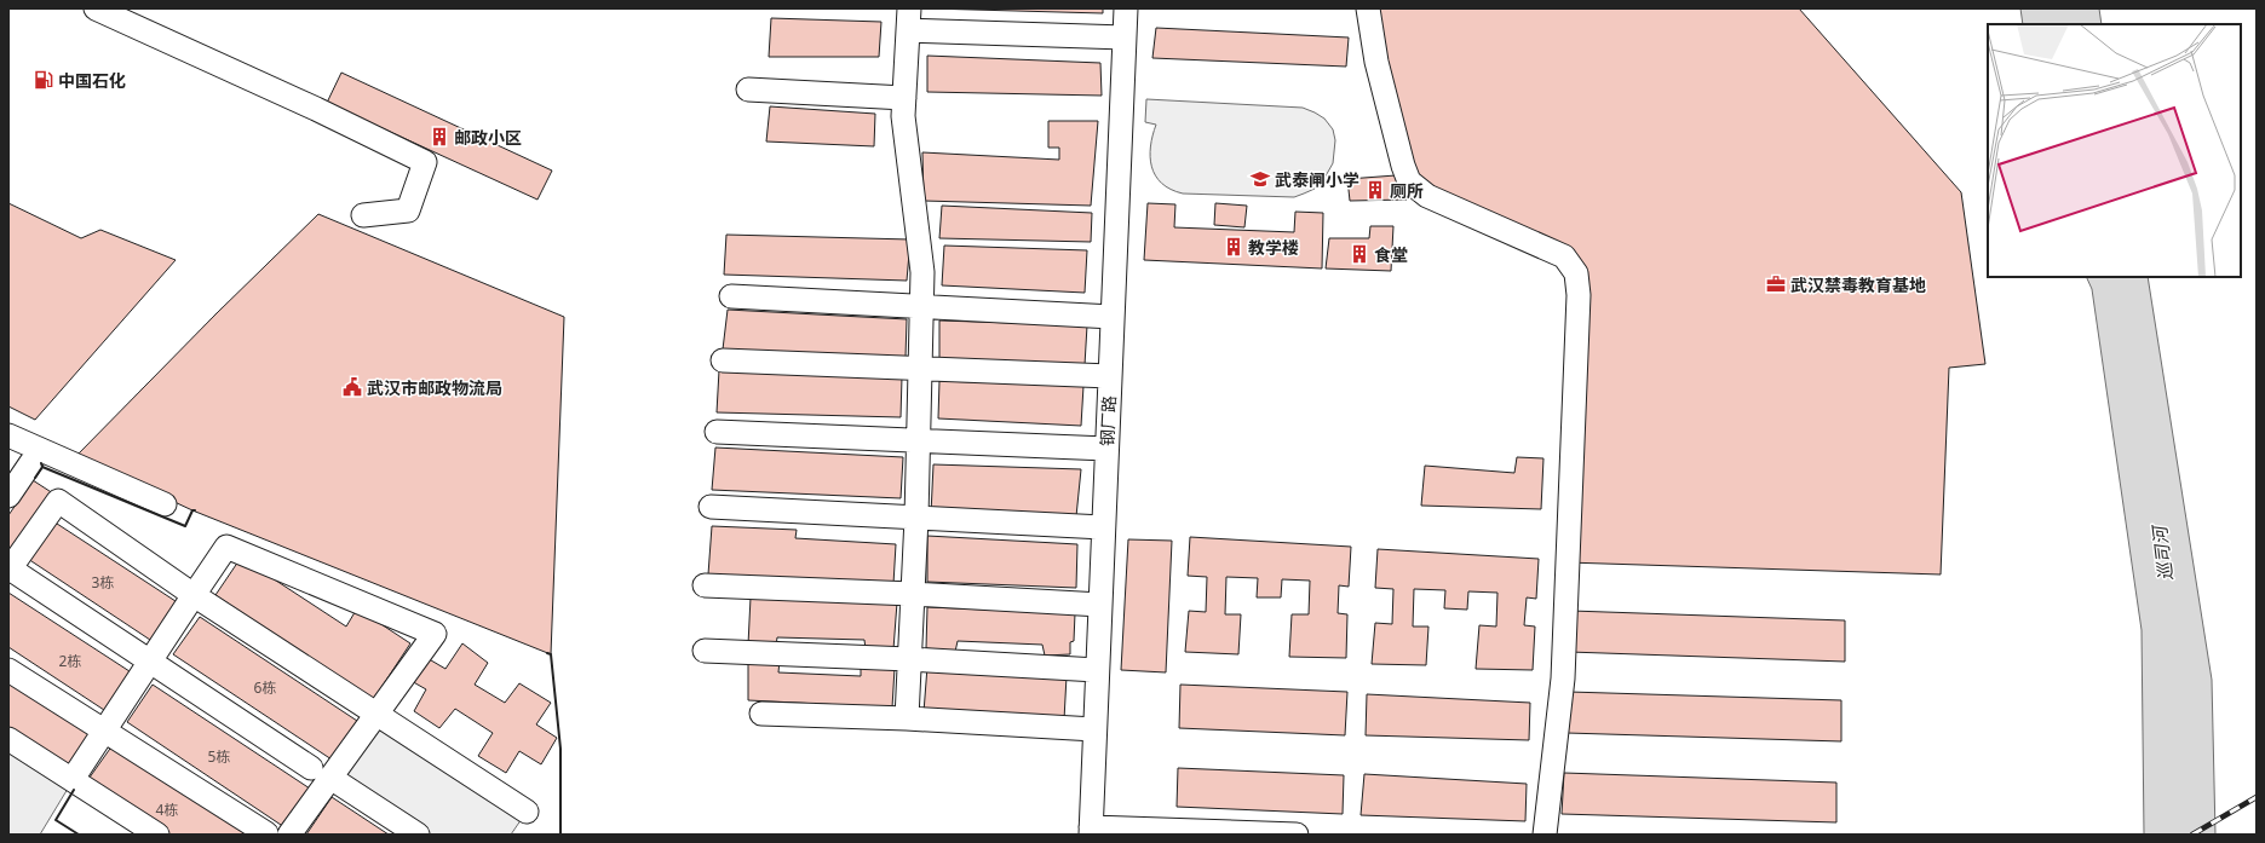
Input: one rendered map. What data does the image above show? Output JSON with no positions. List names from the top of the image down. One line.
{"streets":{"street":["钢厂路"]},"water":["巡司河"],"places":{"fuel station":["中国石化"],"building":["邮政小区","厕所","教学楼","食堂"],"school or university":["武泰闸小学"],"office":["武汉禁毒教育基地"],"public building":["武汉市邮政物流局"]},"house_numbers":["3栋","2栋","6栋","5栋","4栋"]}
